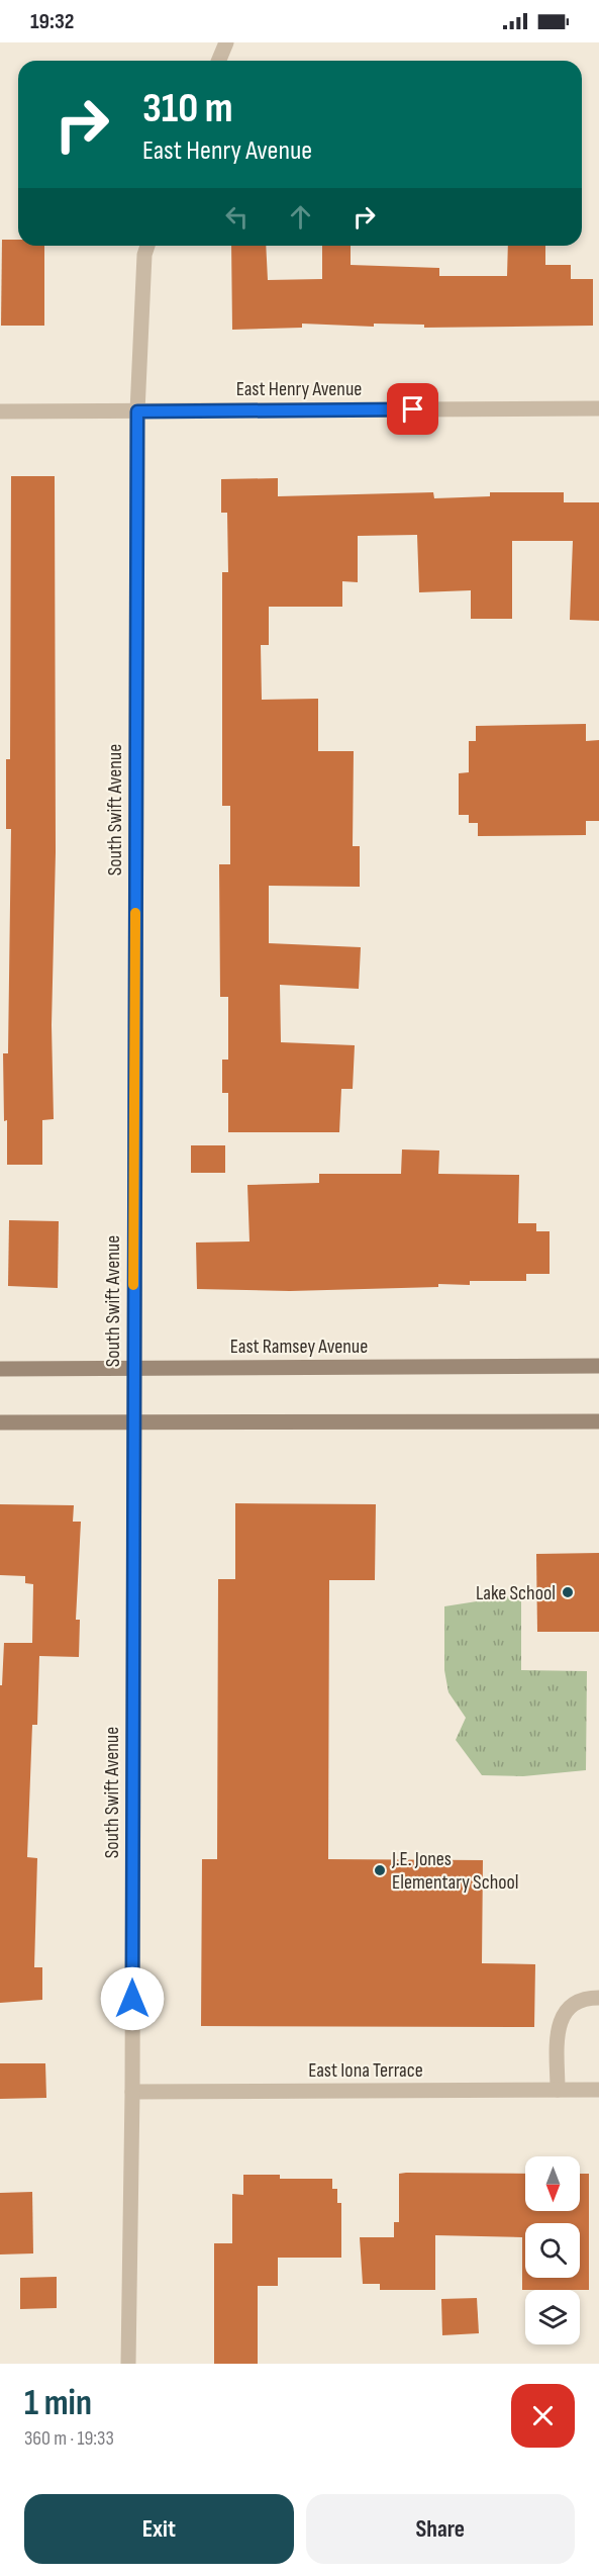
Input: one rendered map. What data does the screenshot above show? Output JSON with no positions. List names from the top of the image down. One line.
{"streets":{"street":["East Henry Avenue","South Swift Avenue","East Ramsey Avenue","East Iona Terrace"]},"crossings":[["East Henry Avenue","South Swift Avenue"],["South Swift Avenue","East Ramsey Avenue"],["South Swift Avenue","East Iona Terrace"]],"places":["Lake School","J.E. Jones Elementary School"],"north":"bottom","page":{"status":"19:32","turn":["310 m","East Henry Avenue"],"heading":["1 min","360 m · 19:33"],"buttons":["Exit","Share"]}}
